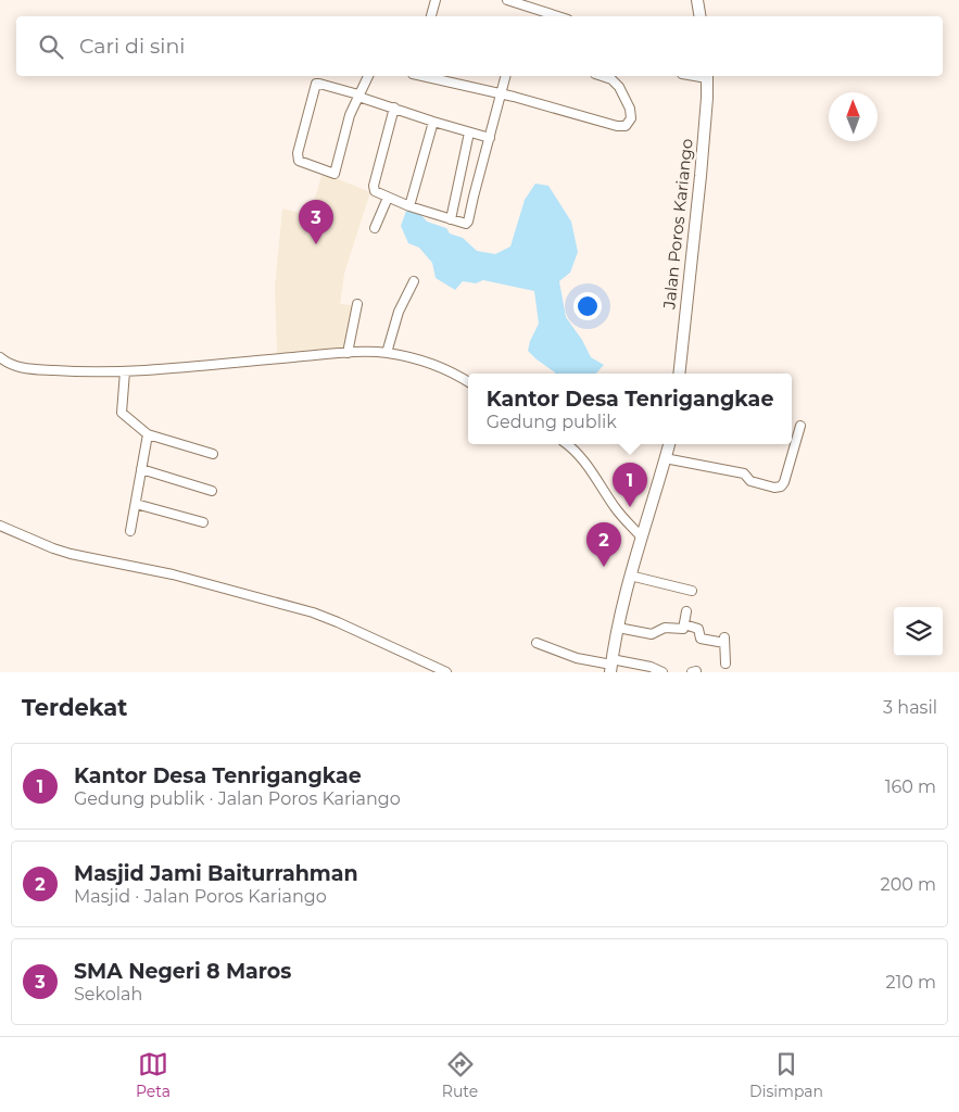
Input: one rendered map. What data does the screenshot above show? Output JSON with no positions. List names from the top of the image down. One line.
{"streets":{"main road":["Jalan Poros Kariango"]},"north":"top","page":{"search":"Cari di sini","pins":["3","1","2"],"popup":["Kantor Desa Tenrigangkae","Gedung publik"],"heading":["Terdekat","3 hasil"],"list":[{"mark":"1","name":"Kantor Desa Tenrigangkae","note":"Gedung publik · Jalan Poros Kariango","value":"160 m"},{"mark":"2","name":"Masjid Jami Baiturrahman","note":"Masjid · Jalan Poros Kariango","value":"200 m"},{"mark":"3","name":"SMA Negeri 8 Maros","note":"Sekolah","value":"210 m"}],"nav":["Peta","Rute","Disimpan"]}}
